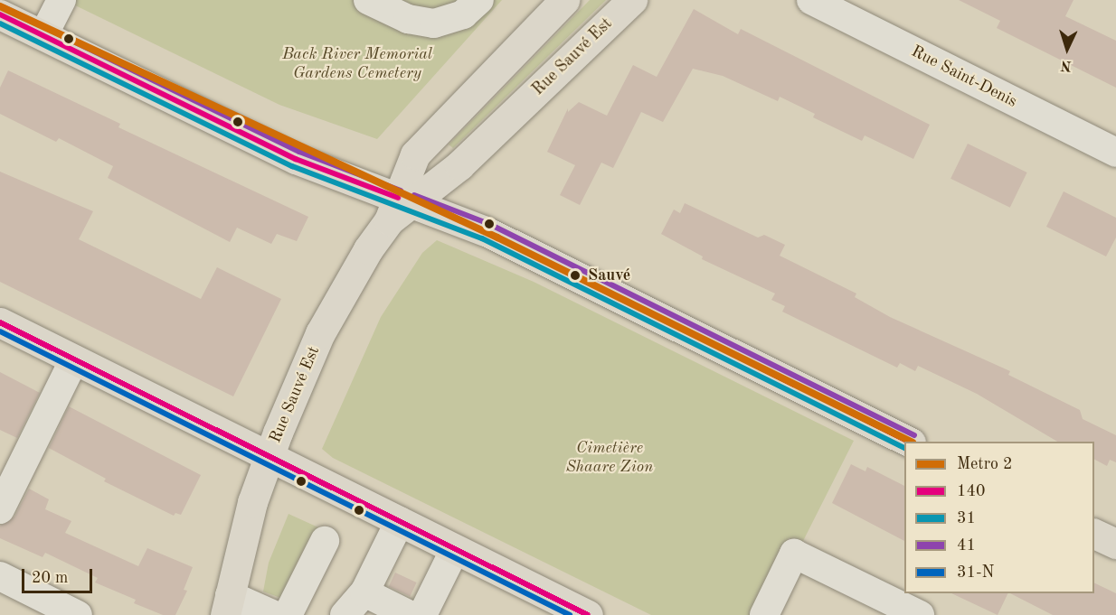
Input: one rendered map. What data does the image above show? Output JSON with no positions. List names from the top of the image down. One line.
{"streets":{"main road":["Rue Sauvé Est"],"street":["Rue Saint-Denis"]},"parks":["Back River Memorial Gardens Cemetery","Cimetière Shaare Zion"],"places":["Sauvé"],"lines":["metro line 2","transit line 41","transit line 140","transit line 31","transit line 31-N"],"legend":["Metro 2","140","31","41","31-N"],"scale_bar":"20 m","north":"bottom"}
